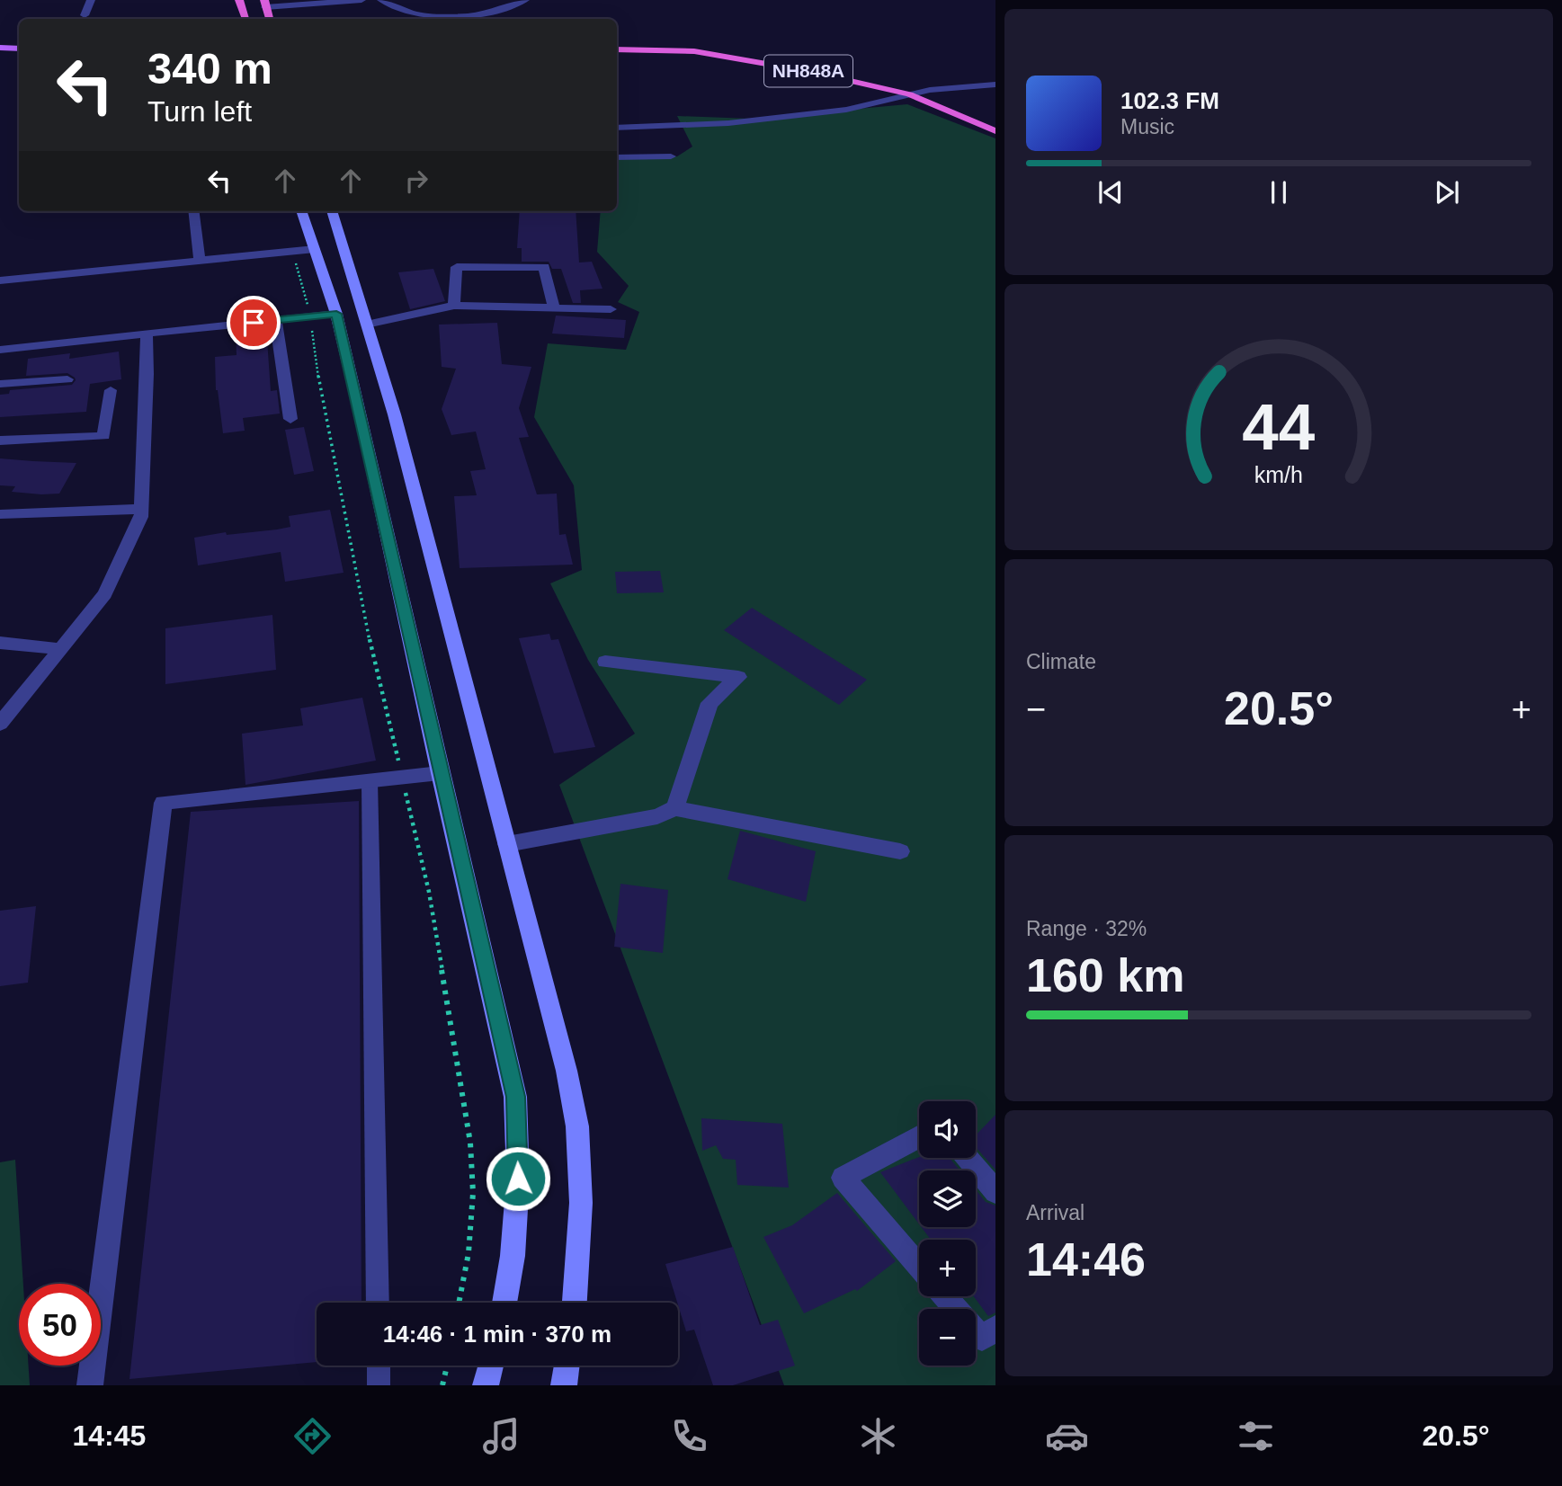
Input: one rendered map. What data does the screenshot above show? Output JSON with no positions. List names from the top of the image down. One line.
{"streets":{"highway":["NH848A"]},"page":{"turn":["340 m","Turn left"],"song":["102.3 FM","Music"],"tile":["Climate",["Range · 32%","160 km"],["Arrival","14:46"]],"heat":["−","20.5°","+"],"map_buttons":["+","−"],"limit":"50","trip":"14:46 · 1 min · 370 m","tabs":["14:45","20.5°"],"gauge":["44","km/h"]}}
